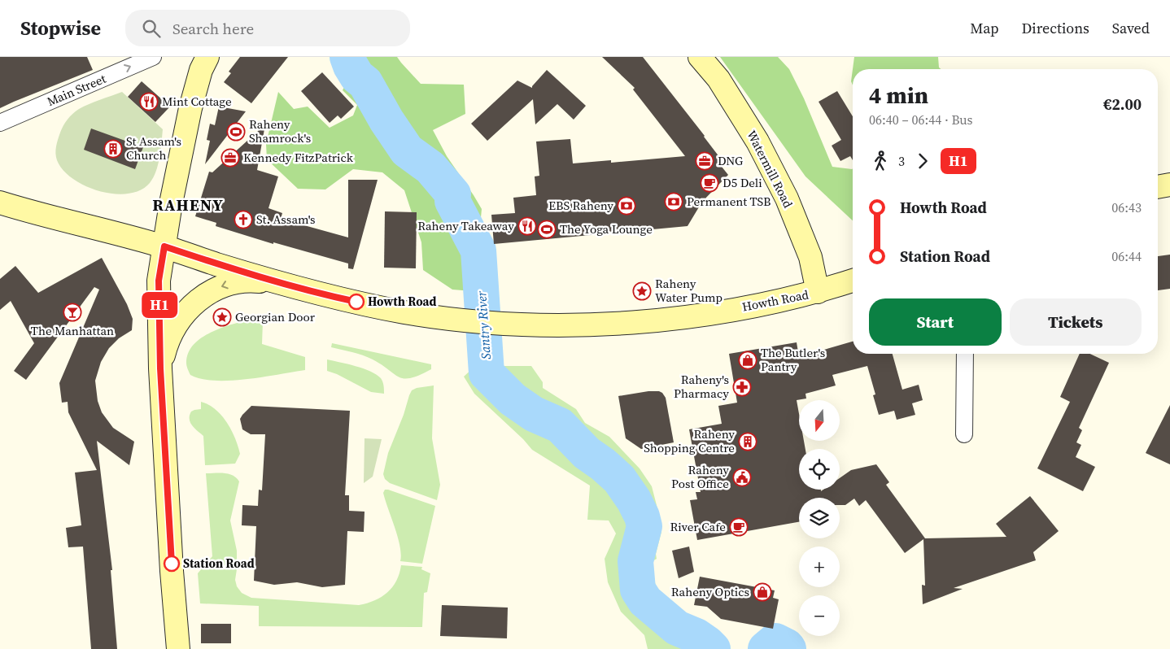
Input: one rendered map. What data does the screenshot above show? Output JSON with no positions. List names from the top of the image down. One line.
{"streets":{"main road":["Watermill Road","Howth Road"],"street":["Main Street"]},"crossings":[["Watermill Road","Howth Road"]],"one_way":["Main Street"],"districts":["RAHENY"],"water":["Santry River"],"places":{"restaurant":["Mint Cottage","Raheny Takeaway"],"sports":["Raheny Shamrock's","The Yoga Lounge"],"building":["St Assam's Church","Raheny Shopping Centre"],"office":["Kennedy FitzPatrick","DNG"],"cafe":["D5 Deli","River Cafe"],"bank":["Permanent TSB","EBS Raheny"],"church":["St. Assam's"],"place":["Raheny Water Pump","Georgian Door"],"other":["Howth Road","Station Road"],"bar":["The Manhattan"],"shop":["The Butler's Pantry","Raheny Optics"],"pharmacy":["Raheny's Pharmacy"],"public building":["Raheny Post Office"]},"lines":["bus line H1"],"north":"bottom","page":{"header":"Stopwise","search":"Search here","nav":["Map","Directions","Saved"],"on_map":"H1","heading":["4 min","06:40 – 06:44 · Bus","€2.00"],"legs":["3","H1"],"list":[{"name":"Howth Road","value":"06:43"},{"name":"Station Road","value":"06:44"}],"buttons":["Start","Tickets"],"map_buttons":["+","−"]}}
